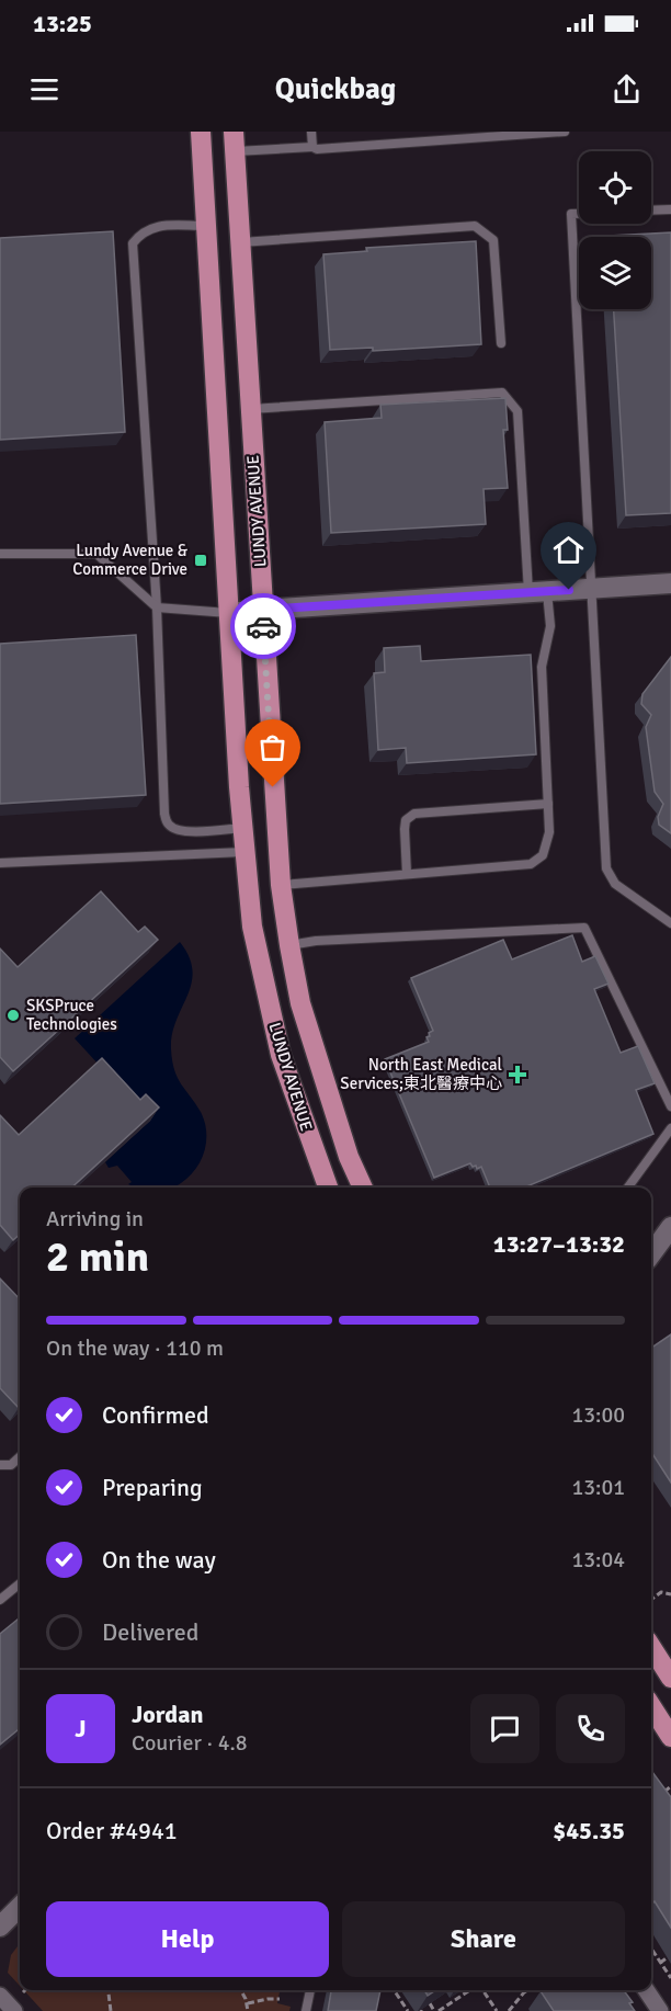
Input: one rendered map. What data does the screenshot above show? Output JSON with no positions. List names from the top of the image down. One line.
{"streets":{"main road":["LUNDY AVENUE"]},"places":{"transit":["Lundy Avenue & Commerce Drive"],"other":["SKSPruce Technologies"],"health":["North East Medical Services;東北醫療中心"]},"page":{"status":"13:25","header":"Quickbag","heading":["2 min","Arriving in","13:27–13:32"],"panel":["Jordan","Courier · 4.8","Order #4941","$45.35"],"bar":"On the way · 110 m","list":[["Confirmed","13:00"],["Preparing","13:01"],["On the way","13:04"],"Delivered"],"round":"J","buttons":["Help","Share"]}}
